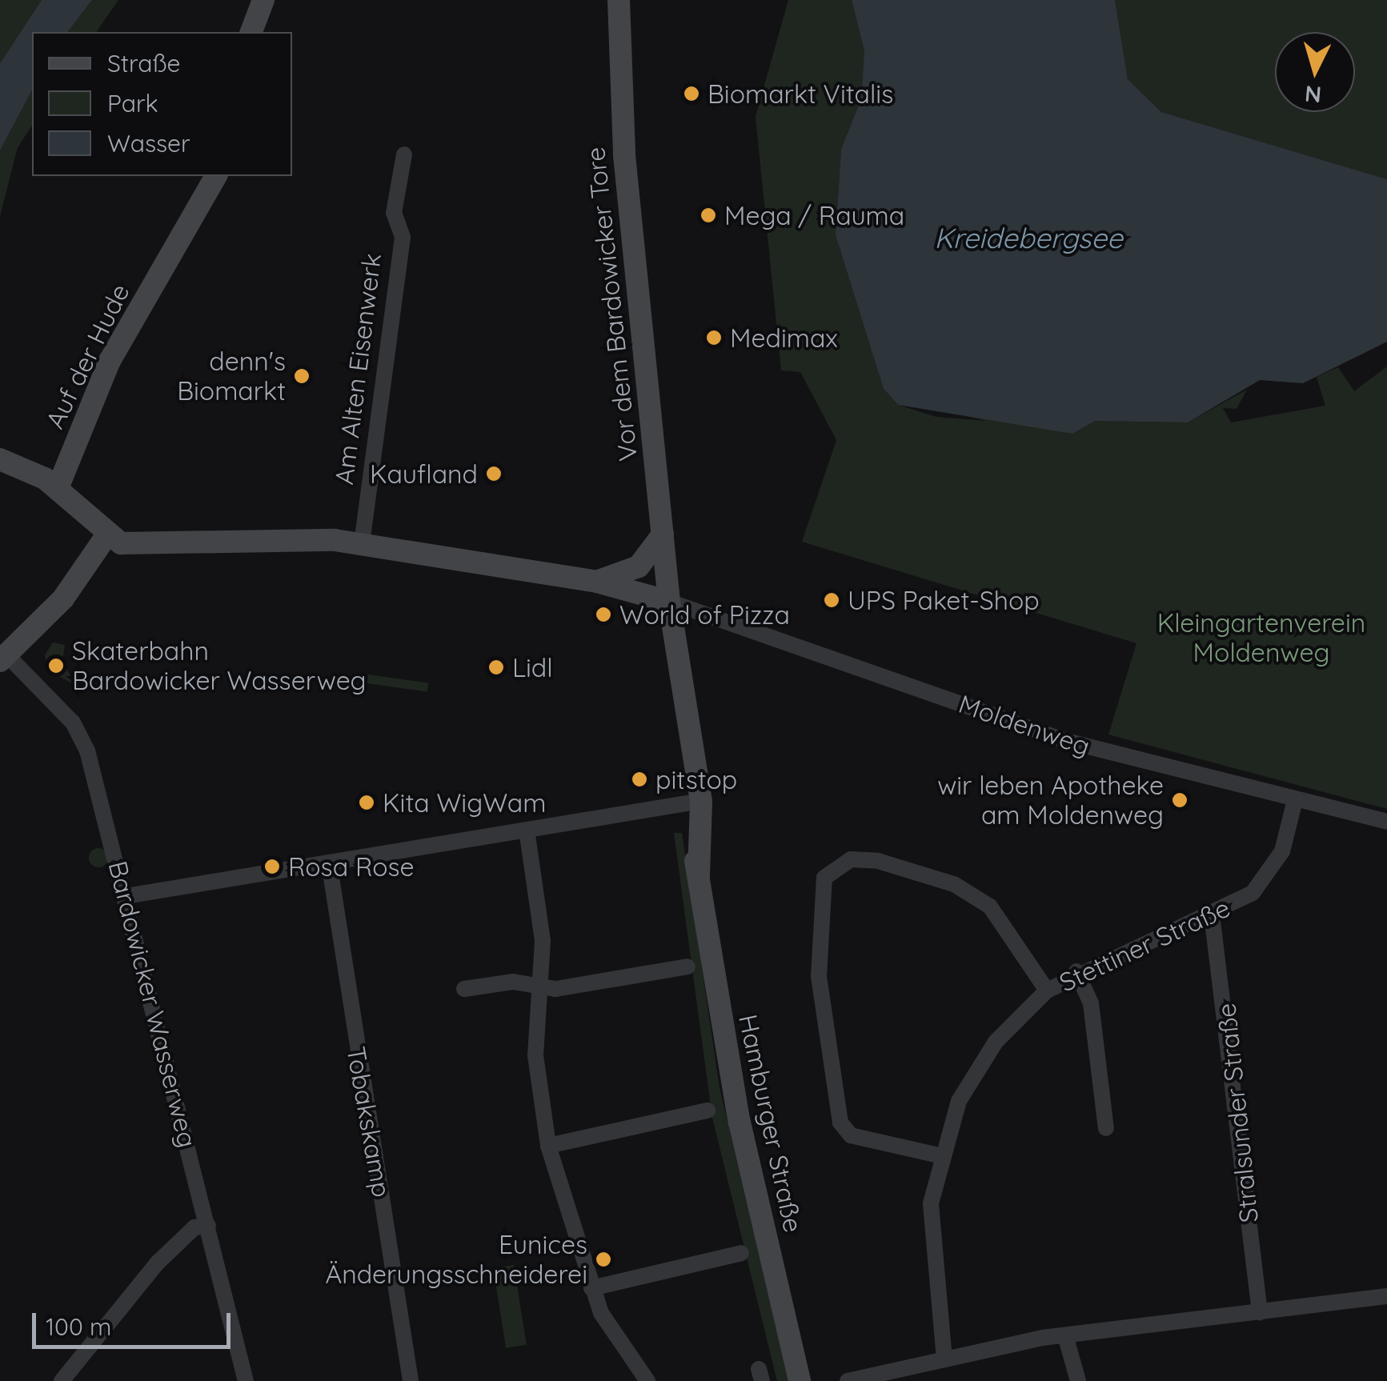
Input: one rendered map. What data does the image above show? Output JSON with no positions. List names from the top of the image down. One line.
{"streets":{"main road":["Vor dem Bardowicker Tore","Auf der Hude","Hamburger Straße"],"street":["Am Alten Eisenwerk","Moldenweg","Stettiner Straße","Bardowicker Wasserweg","Stralsunder Straße","Tobakskamp"]},"crossings":[["Vor dem Bardowicker Tore","Moldenweg"],["Vor dem Bardowicker Tore","Hamburger Straße"],["Moldenweg","Stettiner Straße"],["Stettiner Straße","Stralsunder Straße"]],"water":["Kreidebergsee"],"parks":["Kleingartenverein Moldenweg"],"places":["Biomarkt Vitalis","Mega / Rauma","Medimax","denn's Biomarkt","Kaufland","UPS Paket-Shop","World of Pizza","Skaterbahn Bardowicker Wasserweg","Lidl","pitstop","wir leben Apotheke am Moldenweg","Kita WigWam","Rosa Rose","Eunices Änderungsschneiderei"],"legend":["Straße","Park","Wasser"],"scale_bar":"100 m","north":"bottom"}
